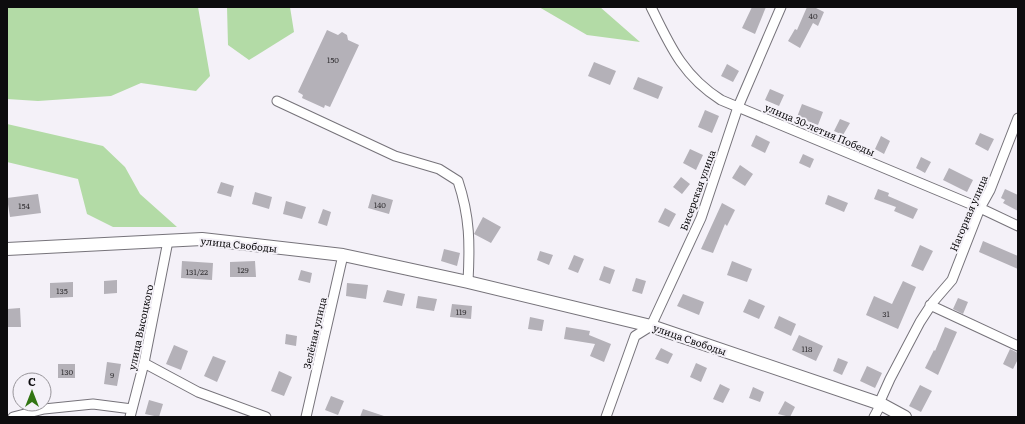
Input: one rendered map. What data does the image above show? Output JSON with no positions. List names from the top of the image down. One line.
{"streets":{"street":["улица 30-летия Победы","Бисерская улица","Нагорная улица","улица Свободы","улица Высоцкого","Зелёная улица"]},"crossings":[["улица 30-летия Победы","Бисерская улица"],["улица 30-летия Победы","Нагорная улица"],["Бисерская улица","улица Свободы"],["Нагорная улица","улица Свободы"],["улица Свободы","улица Высоцкого"],["улица Свободы","Зелёная улица"]],"house_numbers":["40","150","140","154","129","131/22","135","119","31","118","130","9"],"north":"top"}
